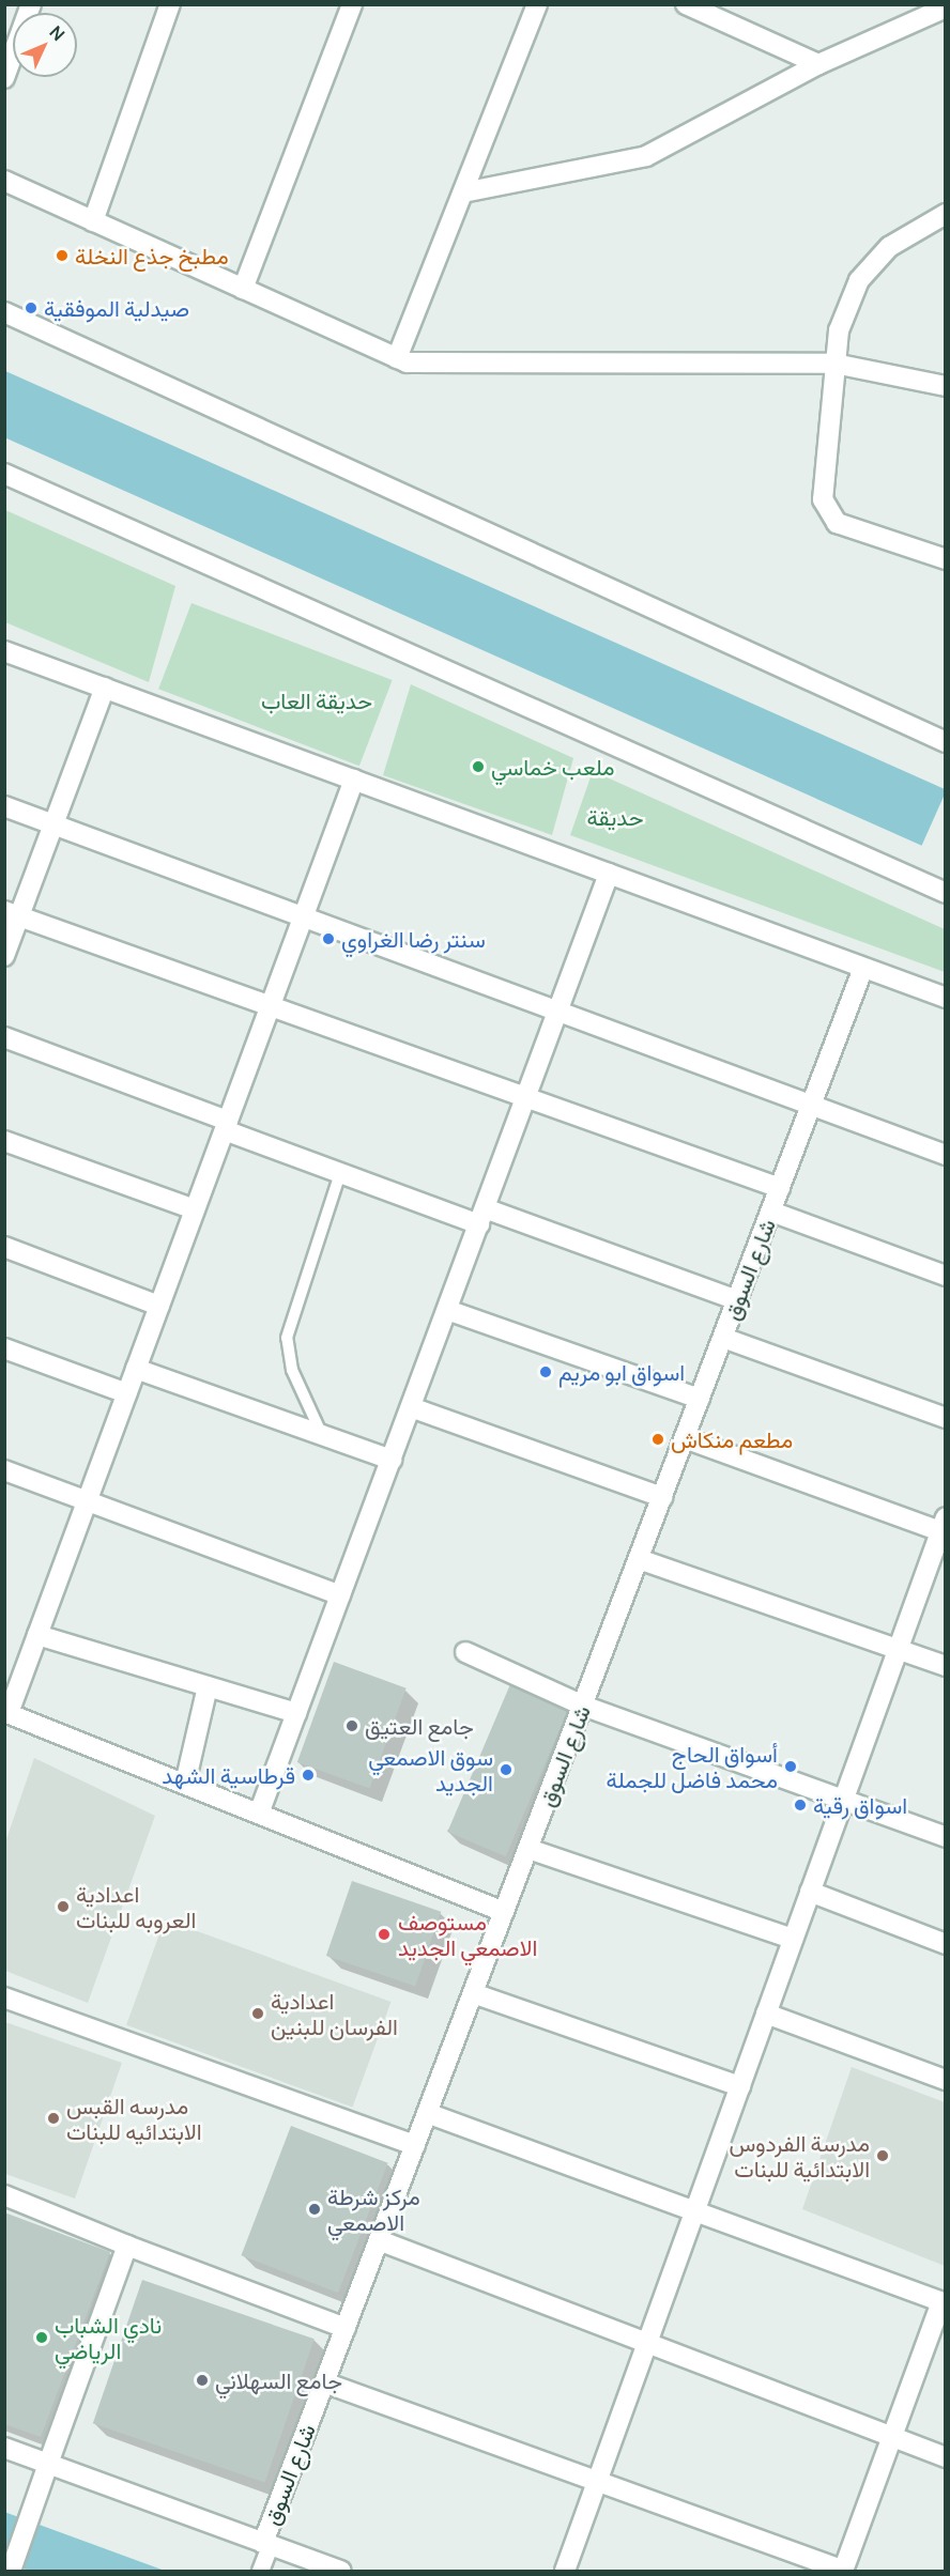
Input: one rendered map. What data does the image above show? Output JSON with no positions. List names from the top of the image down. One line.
{"streets":{"street":["شارع السوق"]},"parks":["حديقة العاب","حديقة"],"places":["مطبخ جذع النخلة","صيدلية الموفقية","ملعب خماسي","سنتر رضا الغراوي","اسواق ابو مريم","مطعم منكاش","جامع العتيق","أسواق الحاج محمد فاضل للجملة","سوق الاصمعي الجديد","قرطاسية الشهد","اسواق رقية","اعدادية العروبه للبنات","مستوصف الاصمعي الجديد","اعدادية الفرسان للبنين","مدرسه القبس الابتدائيه للبنات","مدرسة الفردوس الابتدائية للبنات","مركز شرطة الاصمعي","نادي الشباب الرياضي","جامع السهلاني"],"north":"top right"}
